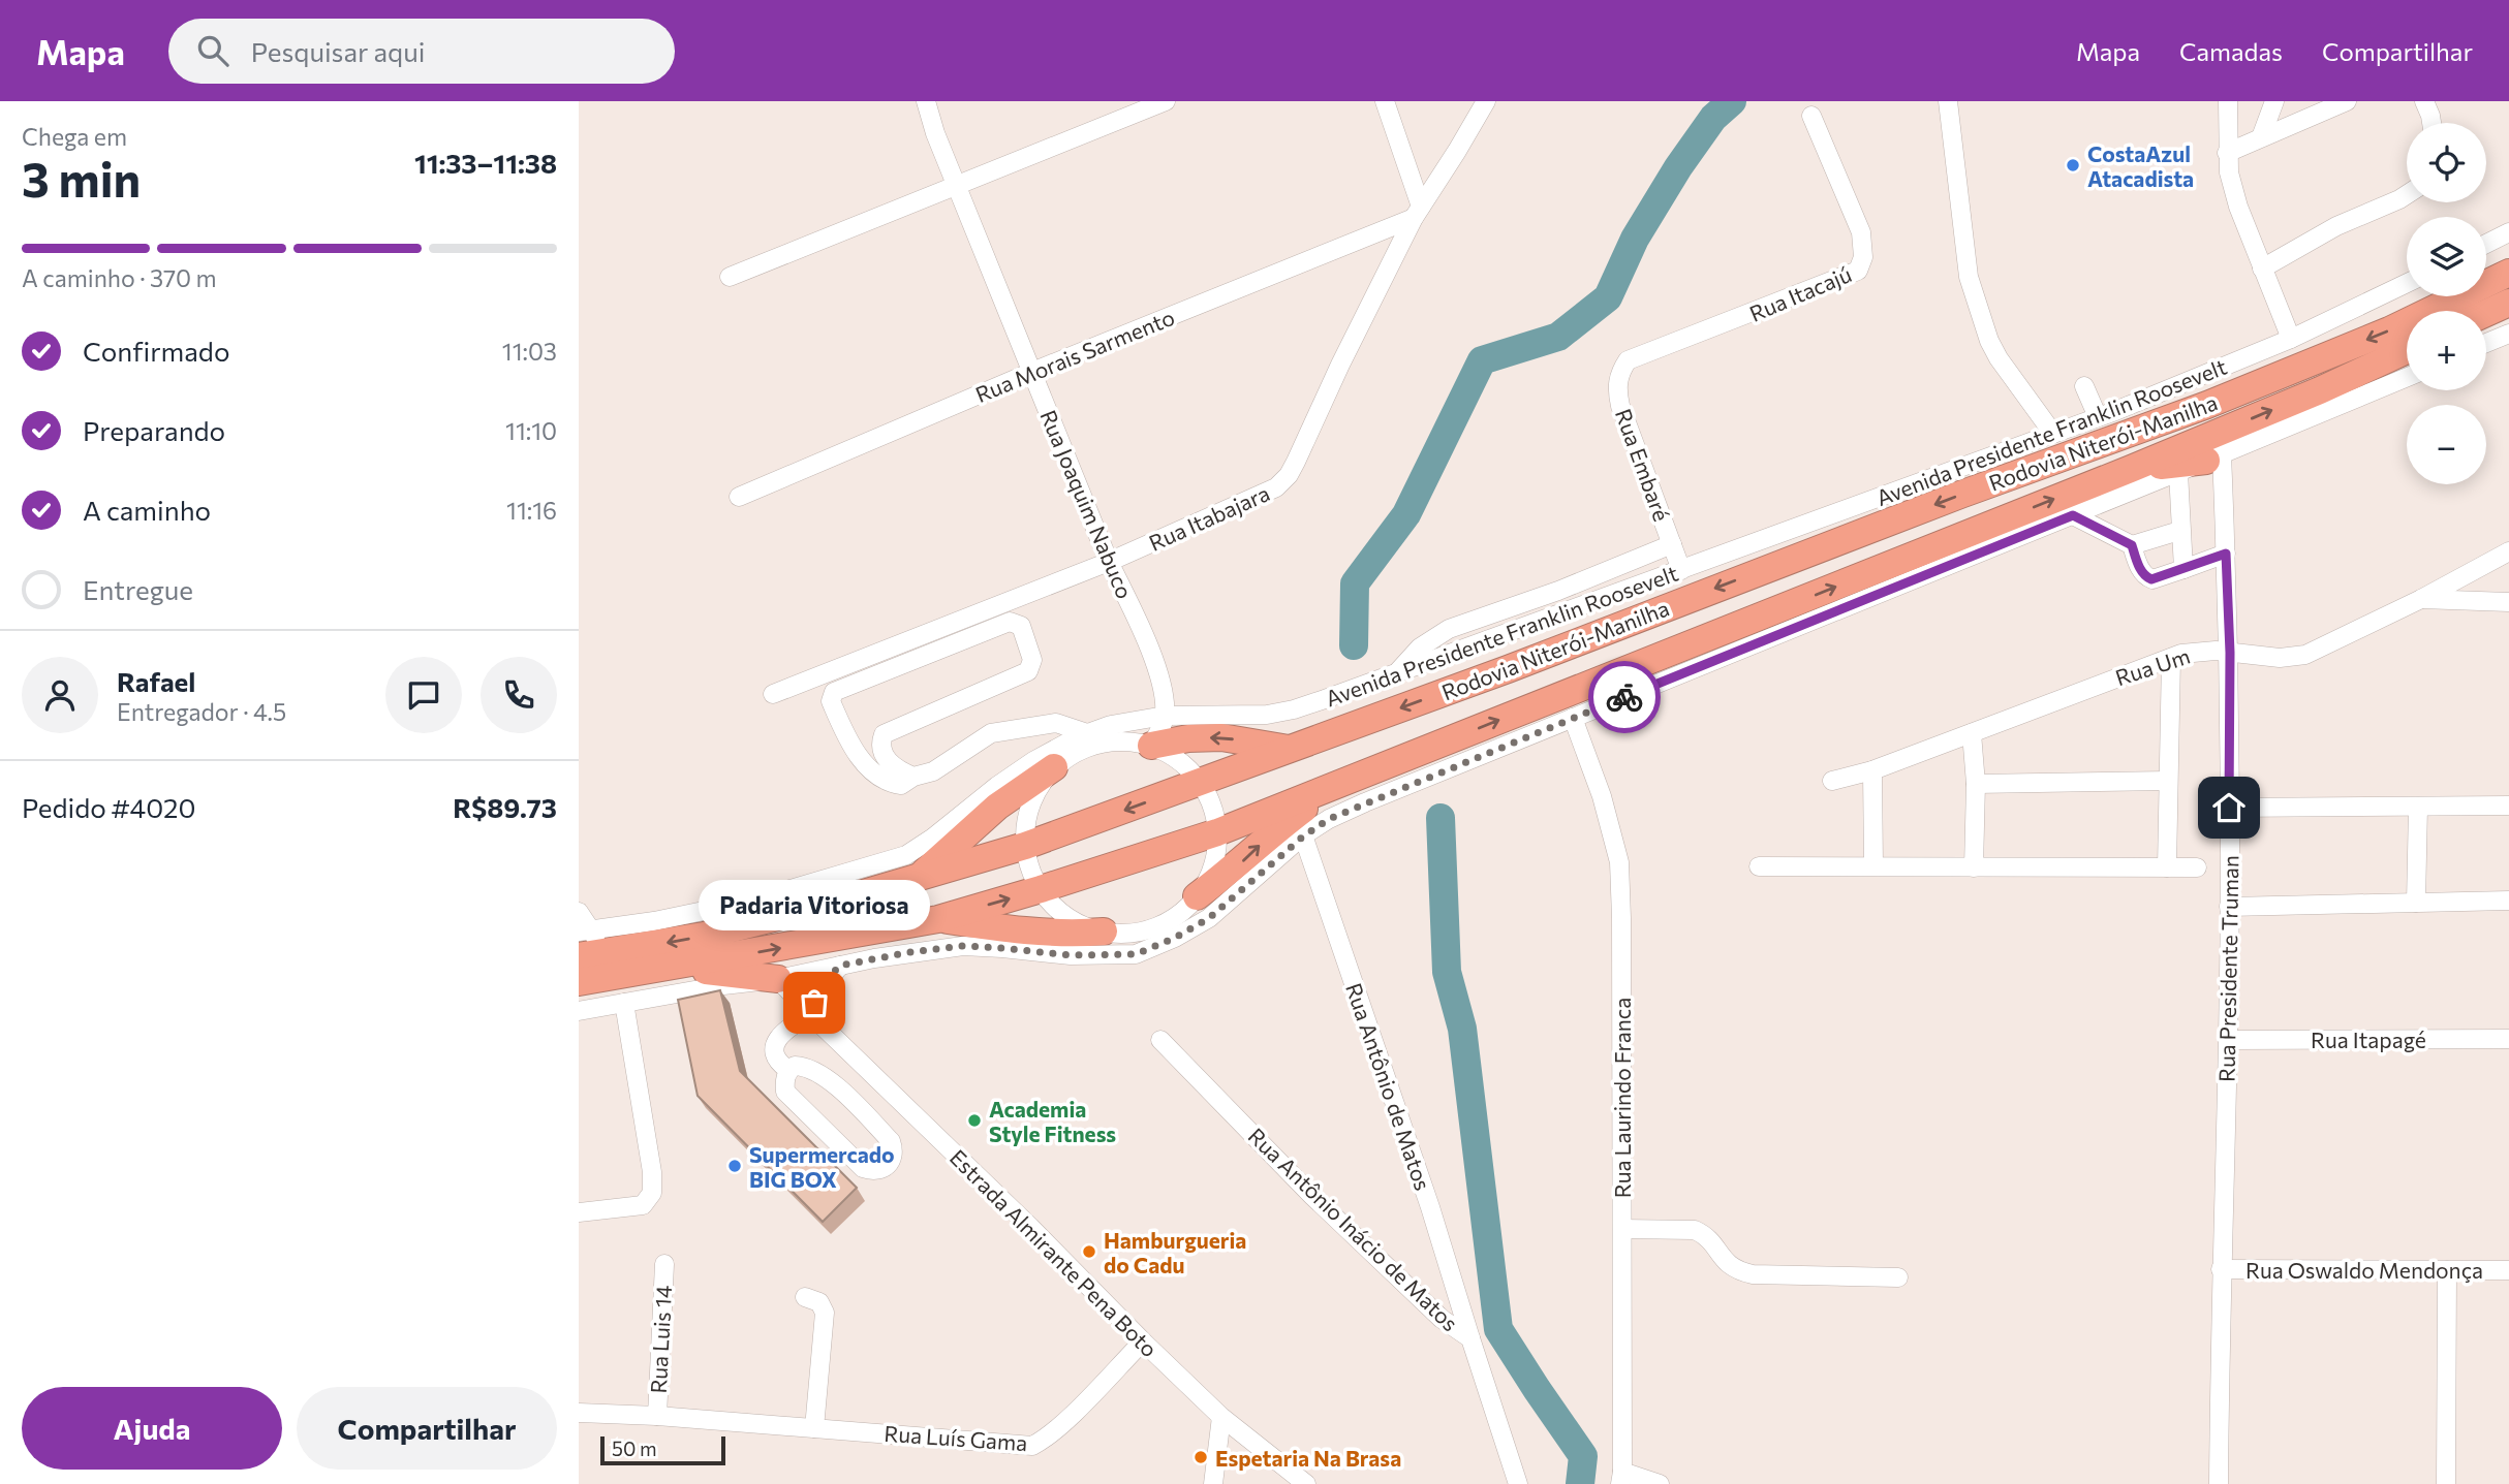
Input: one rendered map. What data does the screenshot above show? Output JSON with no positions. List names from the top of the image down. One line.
{"streets":{"highway":["Rodovia Niterói-Manilha"],"street":["Rua Itacajú","Rua Morais Sarmento","Avenida Presidente Franklin Roosevelt","Rua Embaré","Rua Joaquim Nabuco","Rua Itabajara","Rua Um","Rua Presidente Truman","Rua Itapagé","Rua Antônio de Matos","Rua Laurindo Franca","Rua Antônio Inácio de Matos","Estrada Almirante Pena Boto","Rua Oswaldo Mendonça","Rua Luis 14","Rua Luís Gama"]},"crossings":[["Rua Itacajú","Rua Embaré"],["Rua Morais Sarmento","Rua Joaquim Nabuco"],["Rua Morais Sarmento","Rua Itabajara"],["Avenida Presidente Franklin Roosevelt","Rua Embaré"],["Avenida Presidente Franklin Roosevelt","Rua Joaquim Nabuco"],["Rua Joaquim Nabuco","Rua Itabajara"],["Rua Um","Rua Presidente Truman"],["Rua Presidente Truman","Rua Itapagé"],["Rua Presidente Truman","Rua Oswaldo Mendonça"],["Rua Antônio de Matos","Rua Antônio Inácio de Matos"],["Estrada Almirante Pena Boto","Rua Luís Gama"],["Rua Luis 14","Rua Luís Gama"]],"places":["CostaAzul Atacadista","Padaria Vitoriosa","Academia Style Fitness","Supermercado BIG BOX","Hamburgueria do Cadu","Espetaria Na Brasa"],"scale_bar":"50 m","page":{"header":"Mapa","search":"Pesquisar aqui","nav":["Mapa","Camadas","Compartilhar"],"heading":["3 min","Chega em","11:33–11:38"],"panel":["Rafael","Entregador · 4.5","Pedido #4020","R$89.73"],"map_buttons":["+","−"],"bar":"A caminho · 370 m","list":[["Confirmado","11:03"],["Preparando","11:10"],["A caminho","11:16"],"Entregue"],"bubble":"Padaria Vitoriosa","buttons":["Ajuda","Compartilhar"],"scale":"50 m"}}
